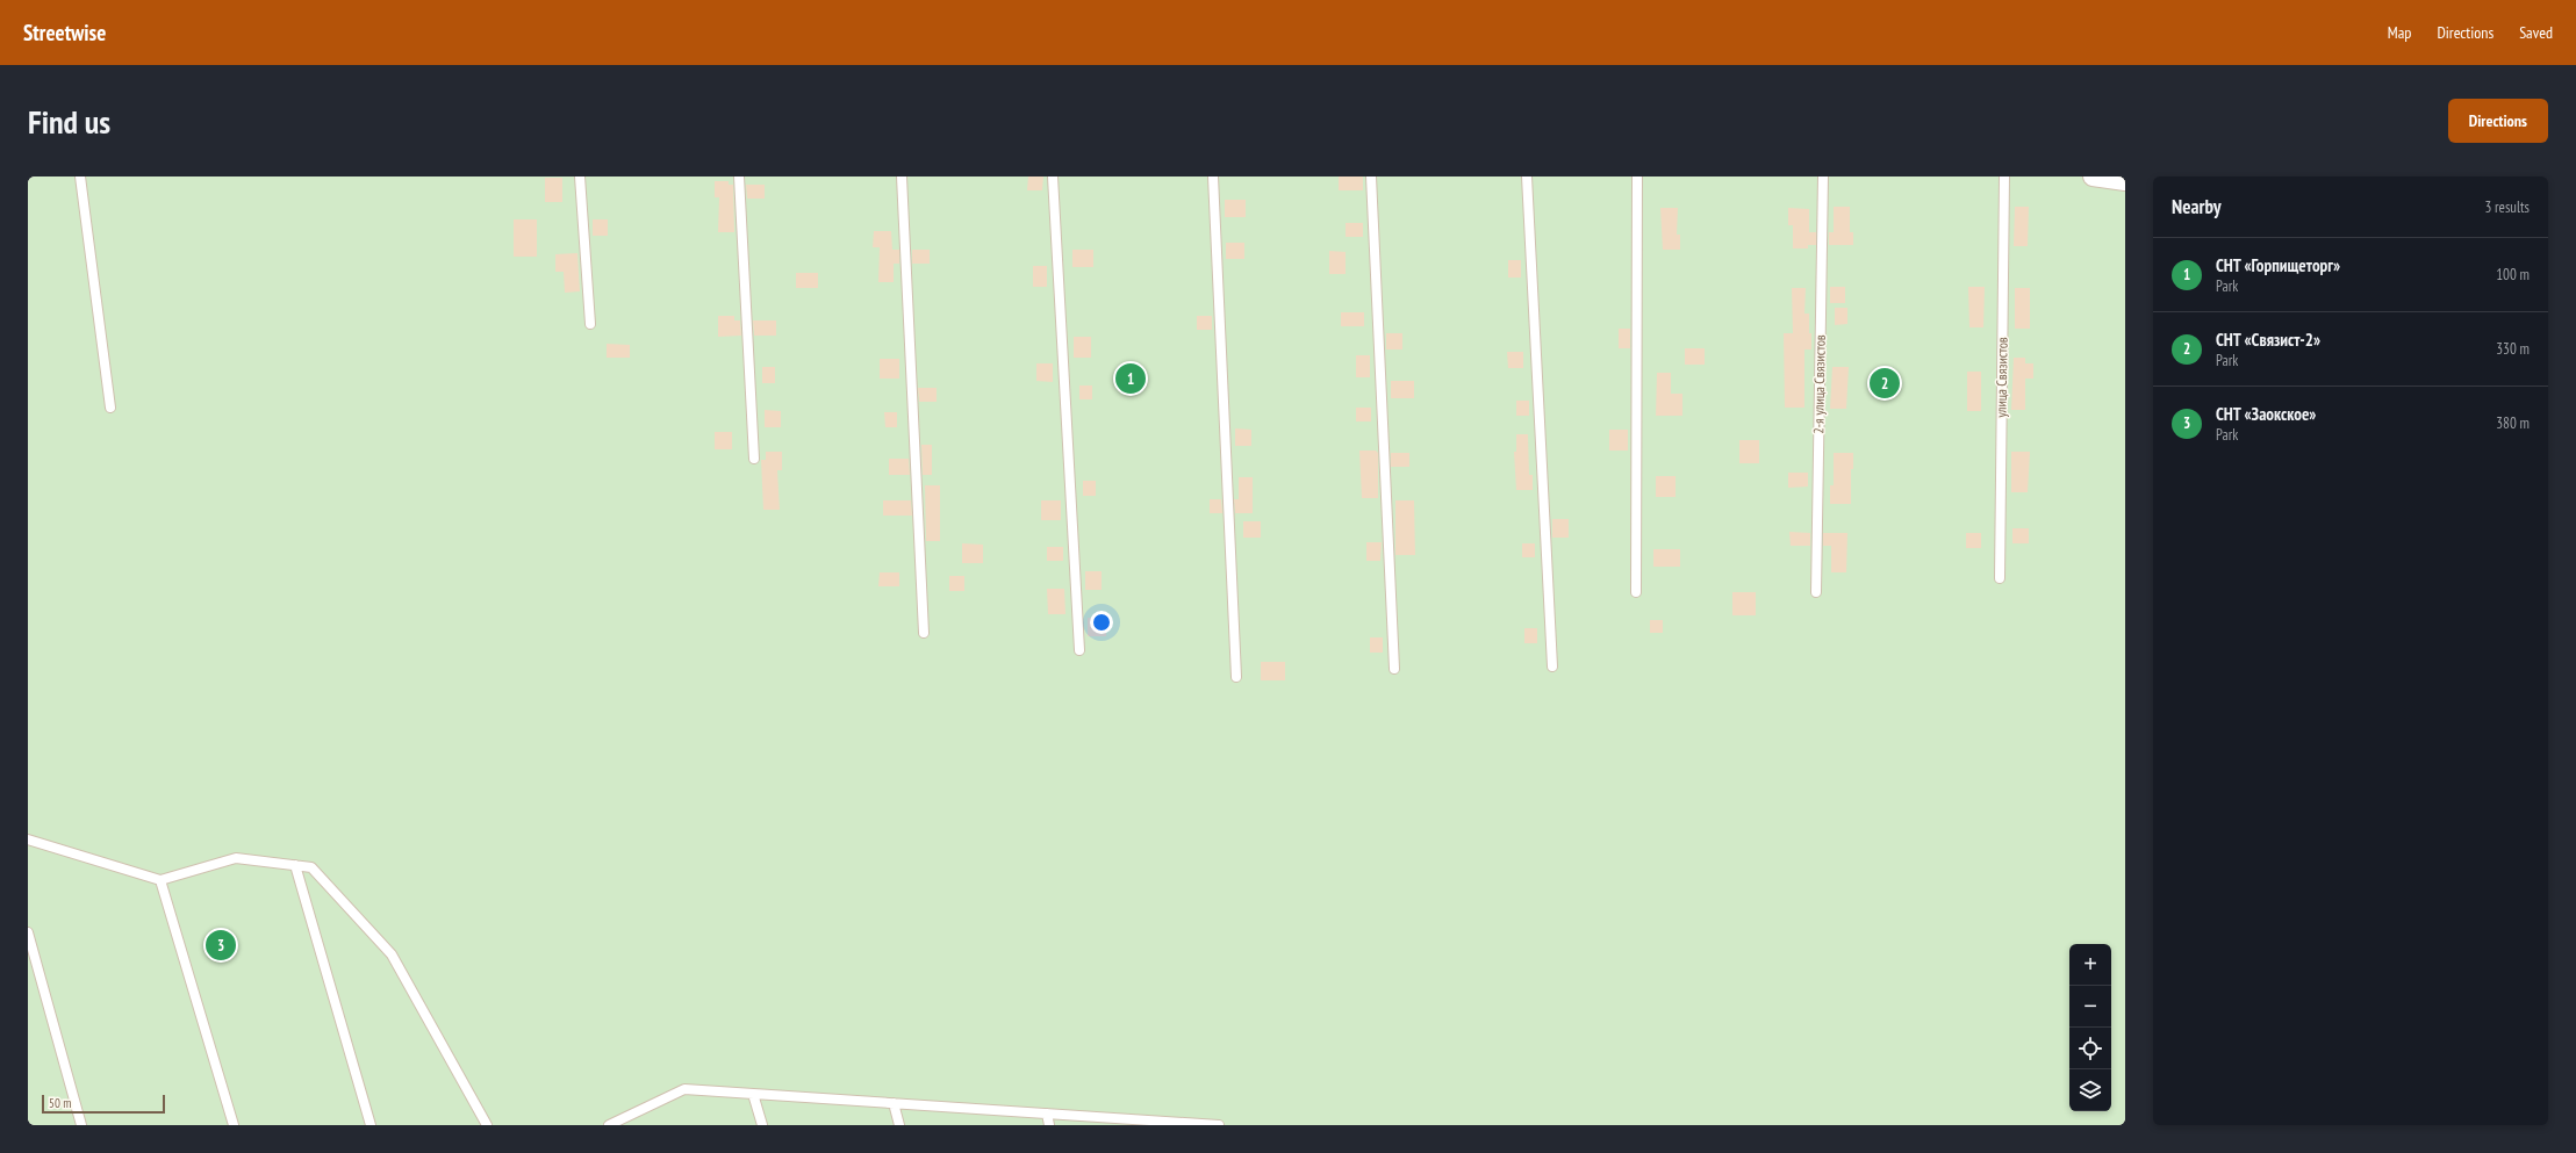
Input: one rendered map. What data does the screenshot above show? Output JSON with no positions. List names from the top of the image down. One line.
{"streets":{"lane":["улица Связистов","2-я улица Связистов"]},"scale_bar":"50 m","page":{"header":"Streetwise","nav":["Map","Directions","Saved"],"buttons":"Directions","title":"Find us","heading":["Nearby","3 results"],"list":[{"mark":"1","name":"СНТ «Горпищеторг»","note":"Park","value":"100 m"},{"mark":"2","name":"СНТ «Связист-2»","note":"Park","value":"330 m"},{"mark":"3","name":"СНТ «Заокское»","note":"Park","value":"380 m"}],"pins":["1","2","3"],"map_buttons":["+","−"],"scale":"50 m"}}
